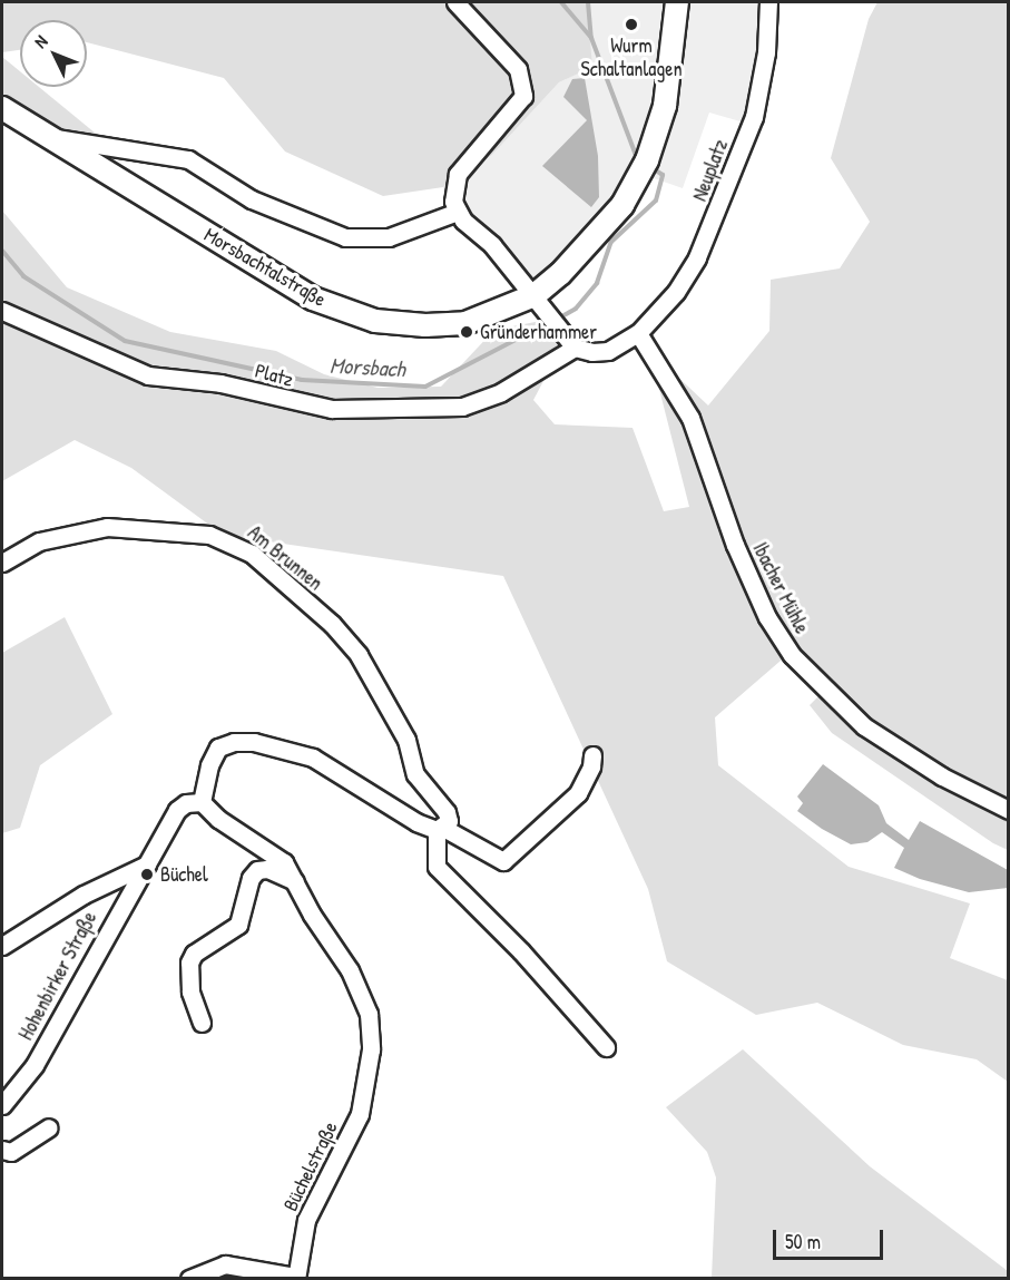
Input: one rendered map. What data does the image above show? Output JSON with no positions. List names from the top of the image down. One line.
{"streets":{"main road":["Morsbachtalstraße"],"street":["Neuplatz","Platz","Am Brunnen","Ibacher Mühle","Hohenbirker Straße","Büchelstraße"]},"crossings":[["Neuplatz","Ibacher Mühle"]],"water":["Morsbach"],"places":["Wurm Schaltanlagen","Gründerhammer","Büchel"],"scale_bar":"50 m","north":"top left"}
